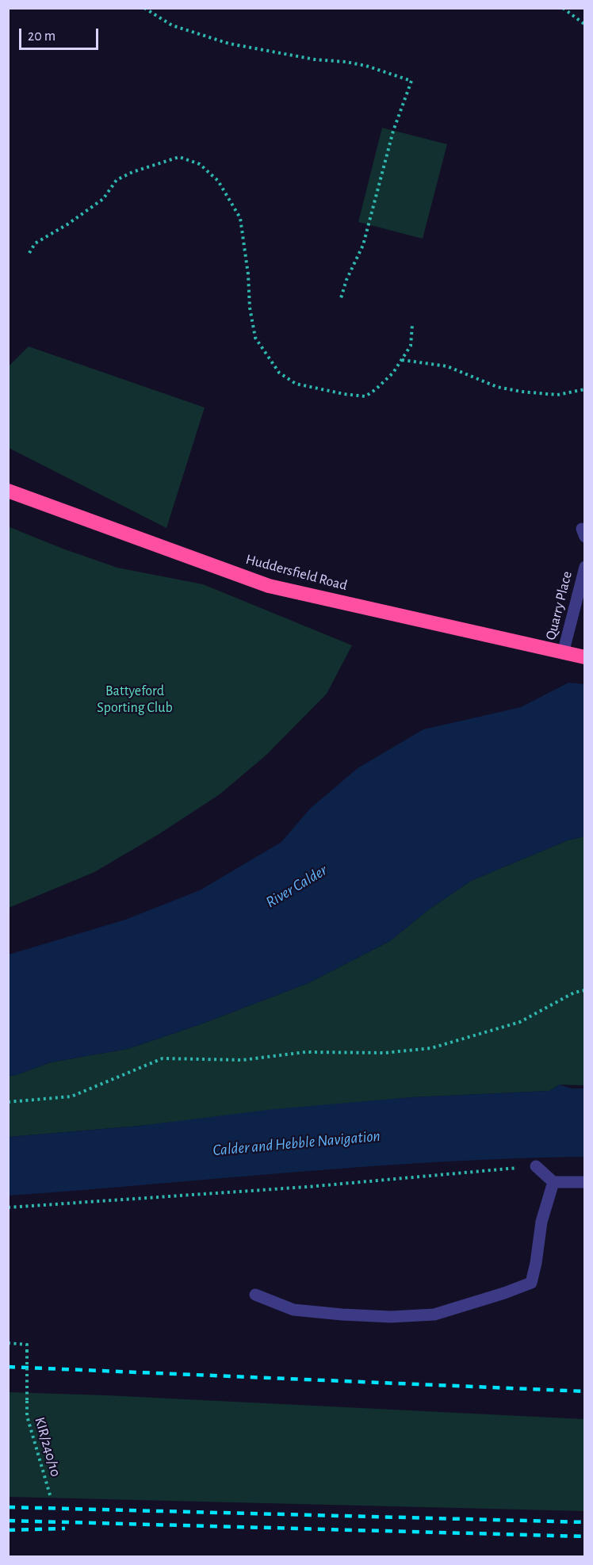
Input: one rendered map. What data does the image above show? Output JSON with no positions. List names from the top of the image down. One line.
{"streets":{"highway":["Huddersfield Road"],"street":["Quarry Place"],"path":["KIR/240/10"]},"crossings":[["Huddersfield Road","Quarry Place"]],"water":["River Calder","Calder and Hebble Navigation"],"parks":["Battyeford Sporting Club"],"scale_bar":"20 m"}
